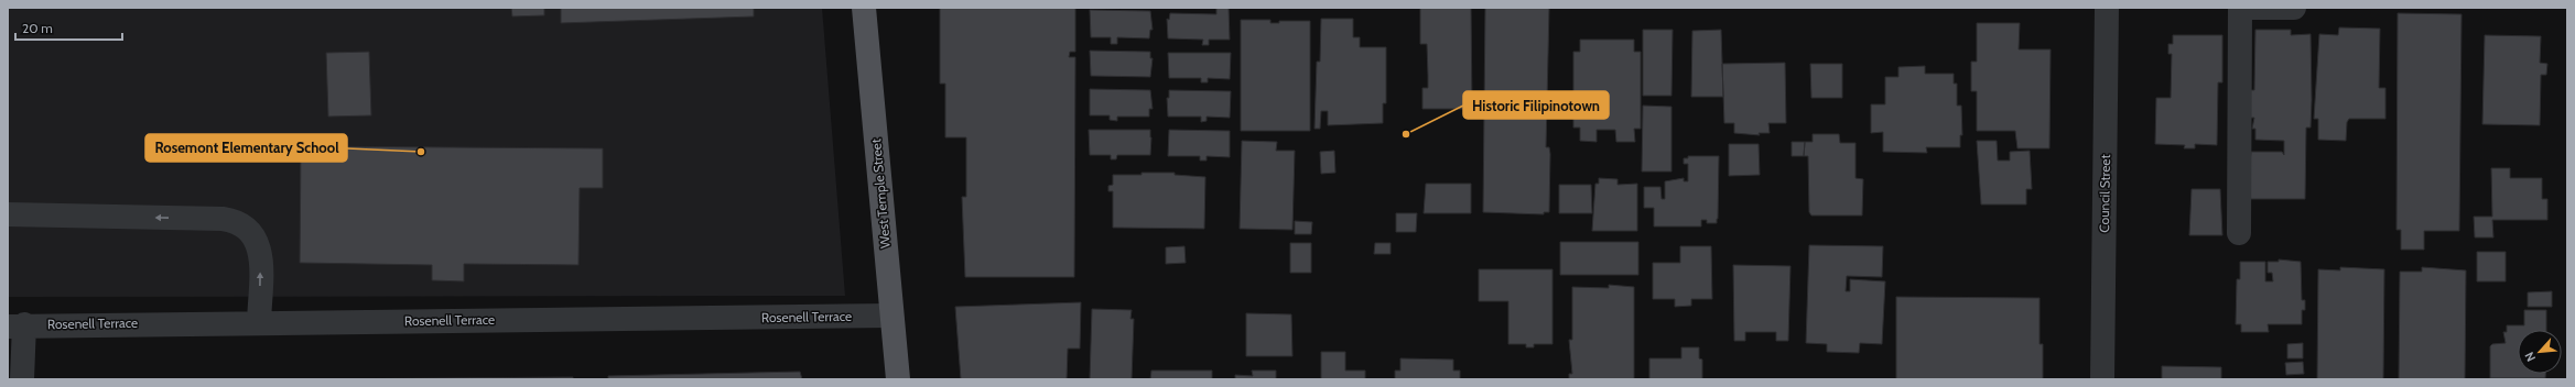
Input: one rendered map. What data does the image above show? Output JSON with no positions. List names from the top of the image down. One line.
{"streets":{"main road":["West Temple Street"],"street":["Council Street","Rosenell Terrace"]},"crossings":[["West Temple Street","Rosenell Terrace"]],"places":["Historic Filipinotown","Rosemont Elementary School"],"scale_bar":"20 m","north":"bottom left"}
